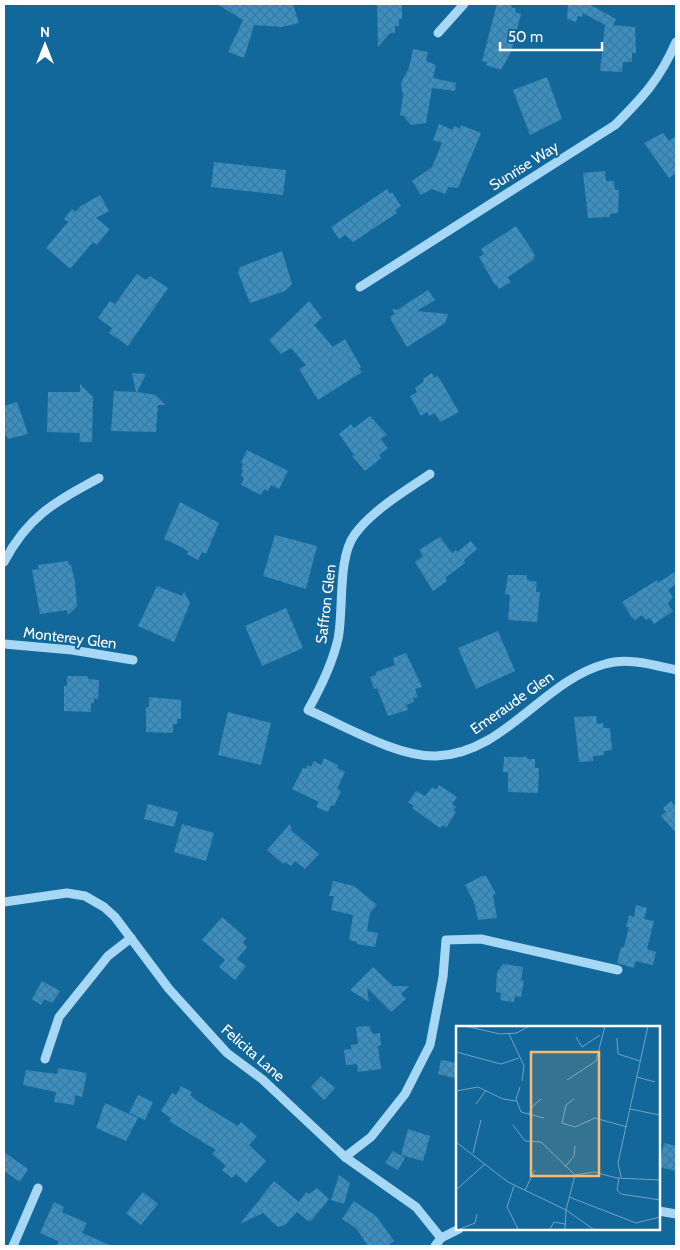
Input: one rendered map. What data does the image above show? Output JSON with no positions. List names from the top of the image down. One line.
{"streets":{"street":["Sunrise Way","Saffron Glen","Monterey Glen","Emeraude Glen","Felicita Lane"]},"crossings":[["Saffron Glen","Emeraude Glen"]],"scale_bar":"50 m","north":"top"}
